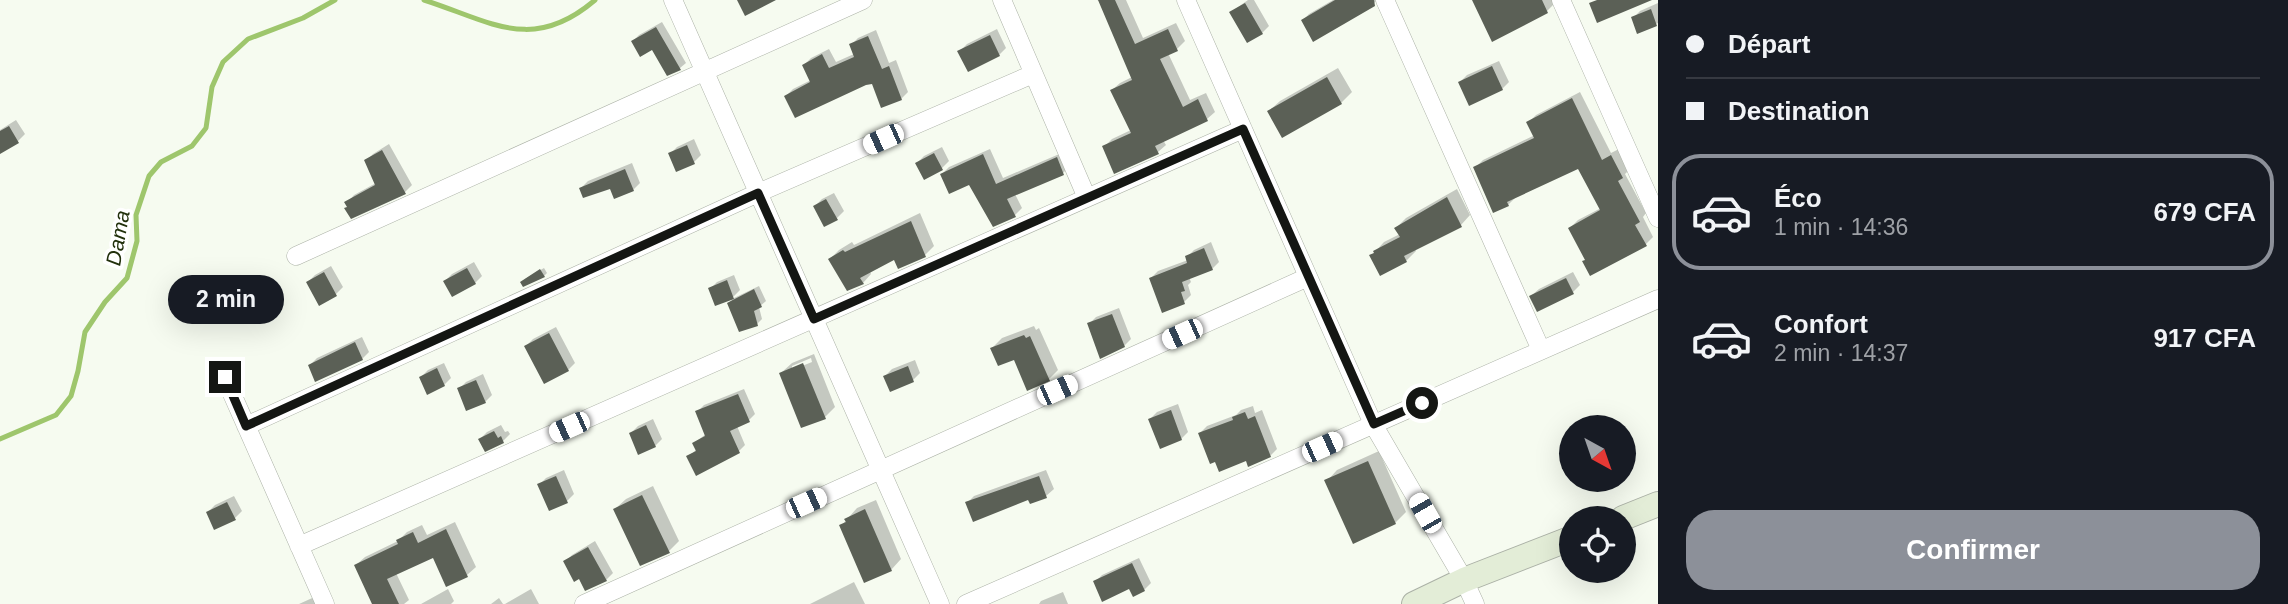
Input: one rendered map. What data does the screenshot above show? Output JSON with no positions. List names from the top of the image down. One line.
{"water":["Dama"],"north":"bottom right","page":{"banner":["Départ","Destination"],"list":[{"name":"Éco","note":"1 min · 14:36","value":"679 CFA"},{"name":"Confort","note":"2 min · 14:37","value":"917 CFA"}],"bubble":"2 min","buttons":"Confirmer"}}
